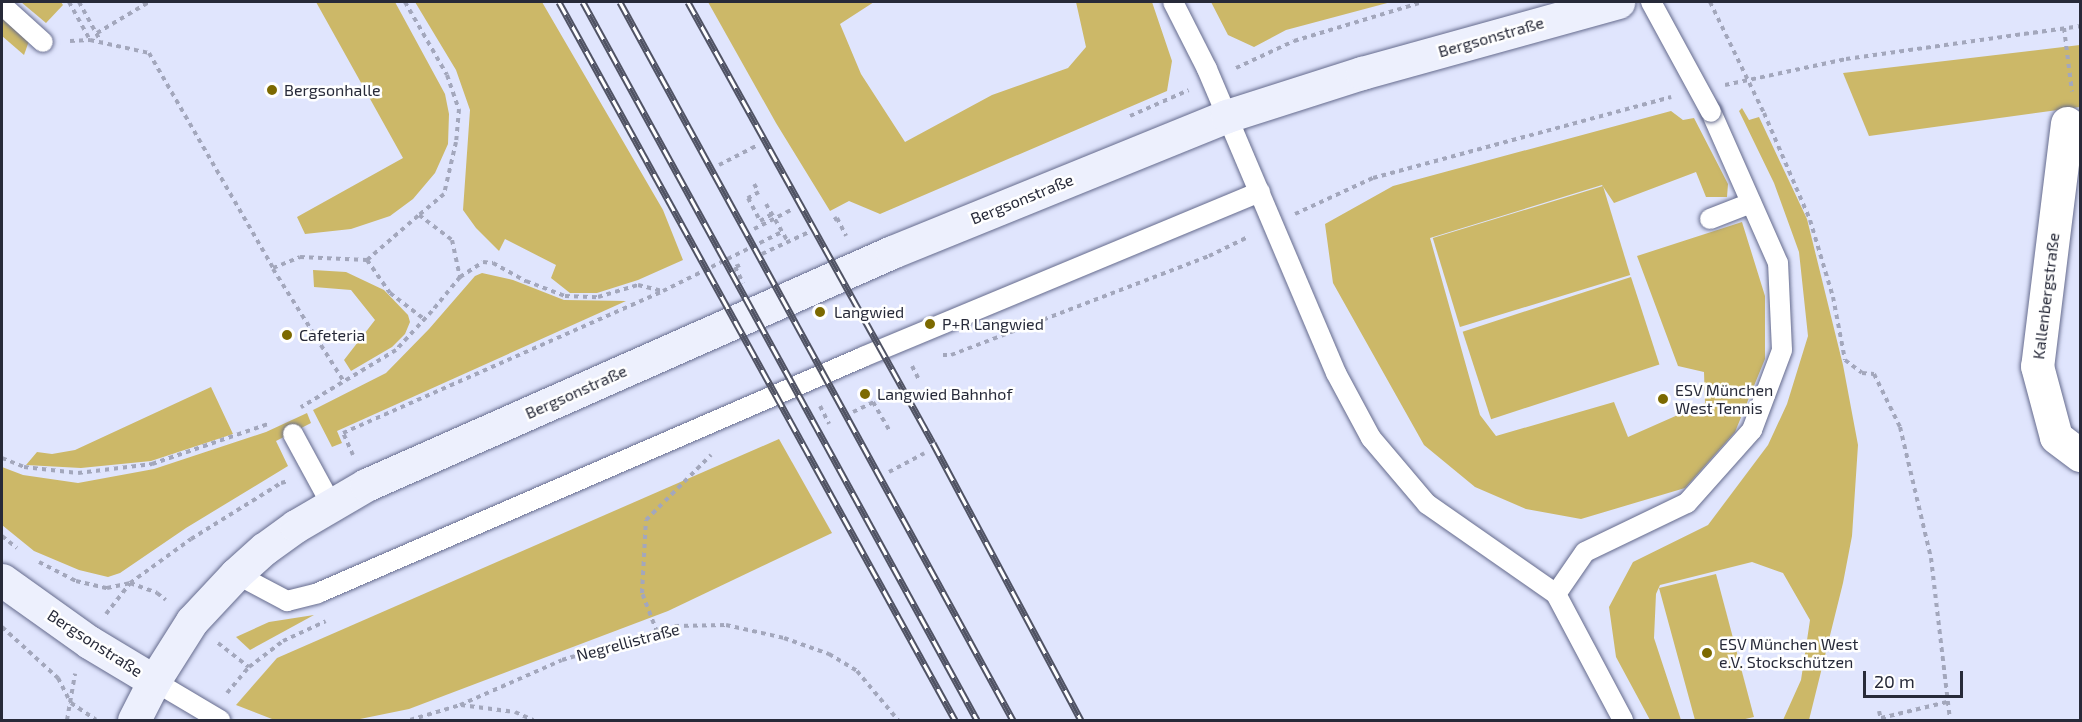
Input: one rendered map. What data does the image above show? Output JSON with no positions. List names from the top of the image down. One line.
{"streets":{"street":["Bergsonstraße","Kallenbergstraße"],"path":["Negrellistraße"]},"places":["Bergsonhalle","Langwied","P+R Langwied","Cafeteria","Langwied Bahnhof","ESV München West Tennis","ESV München West e.V. Stockschützen"],"scale_bar":"20 m"}
